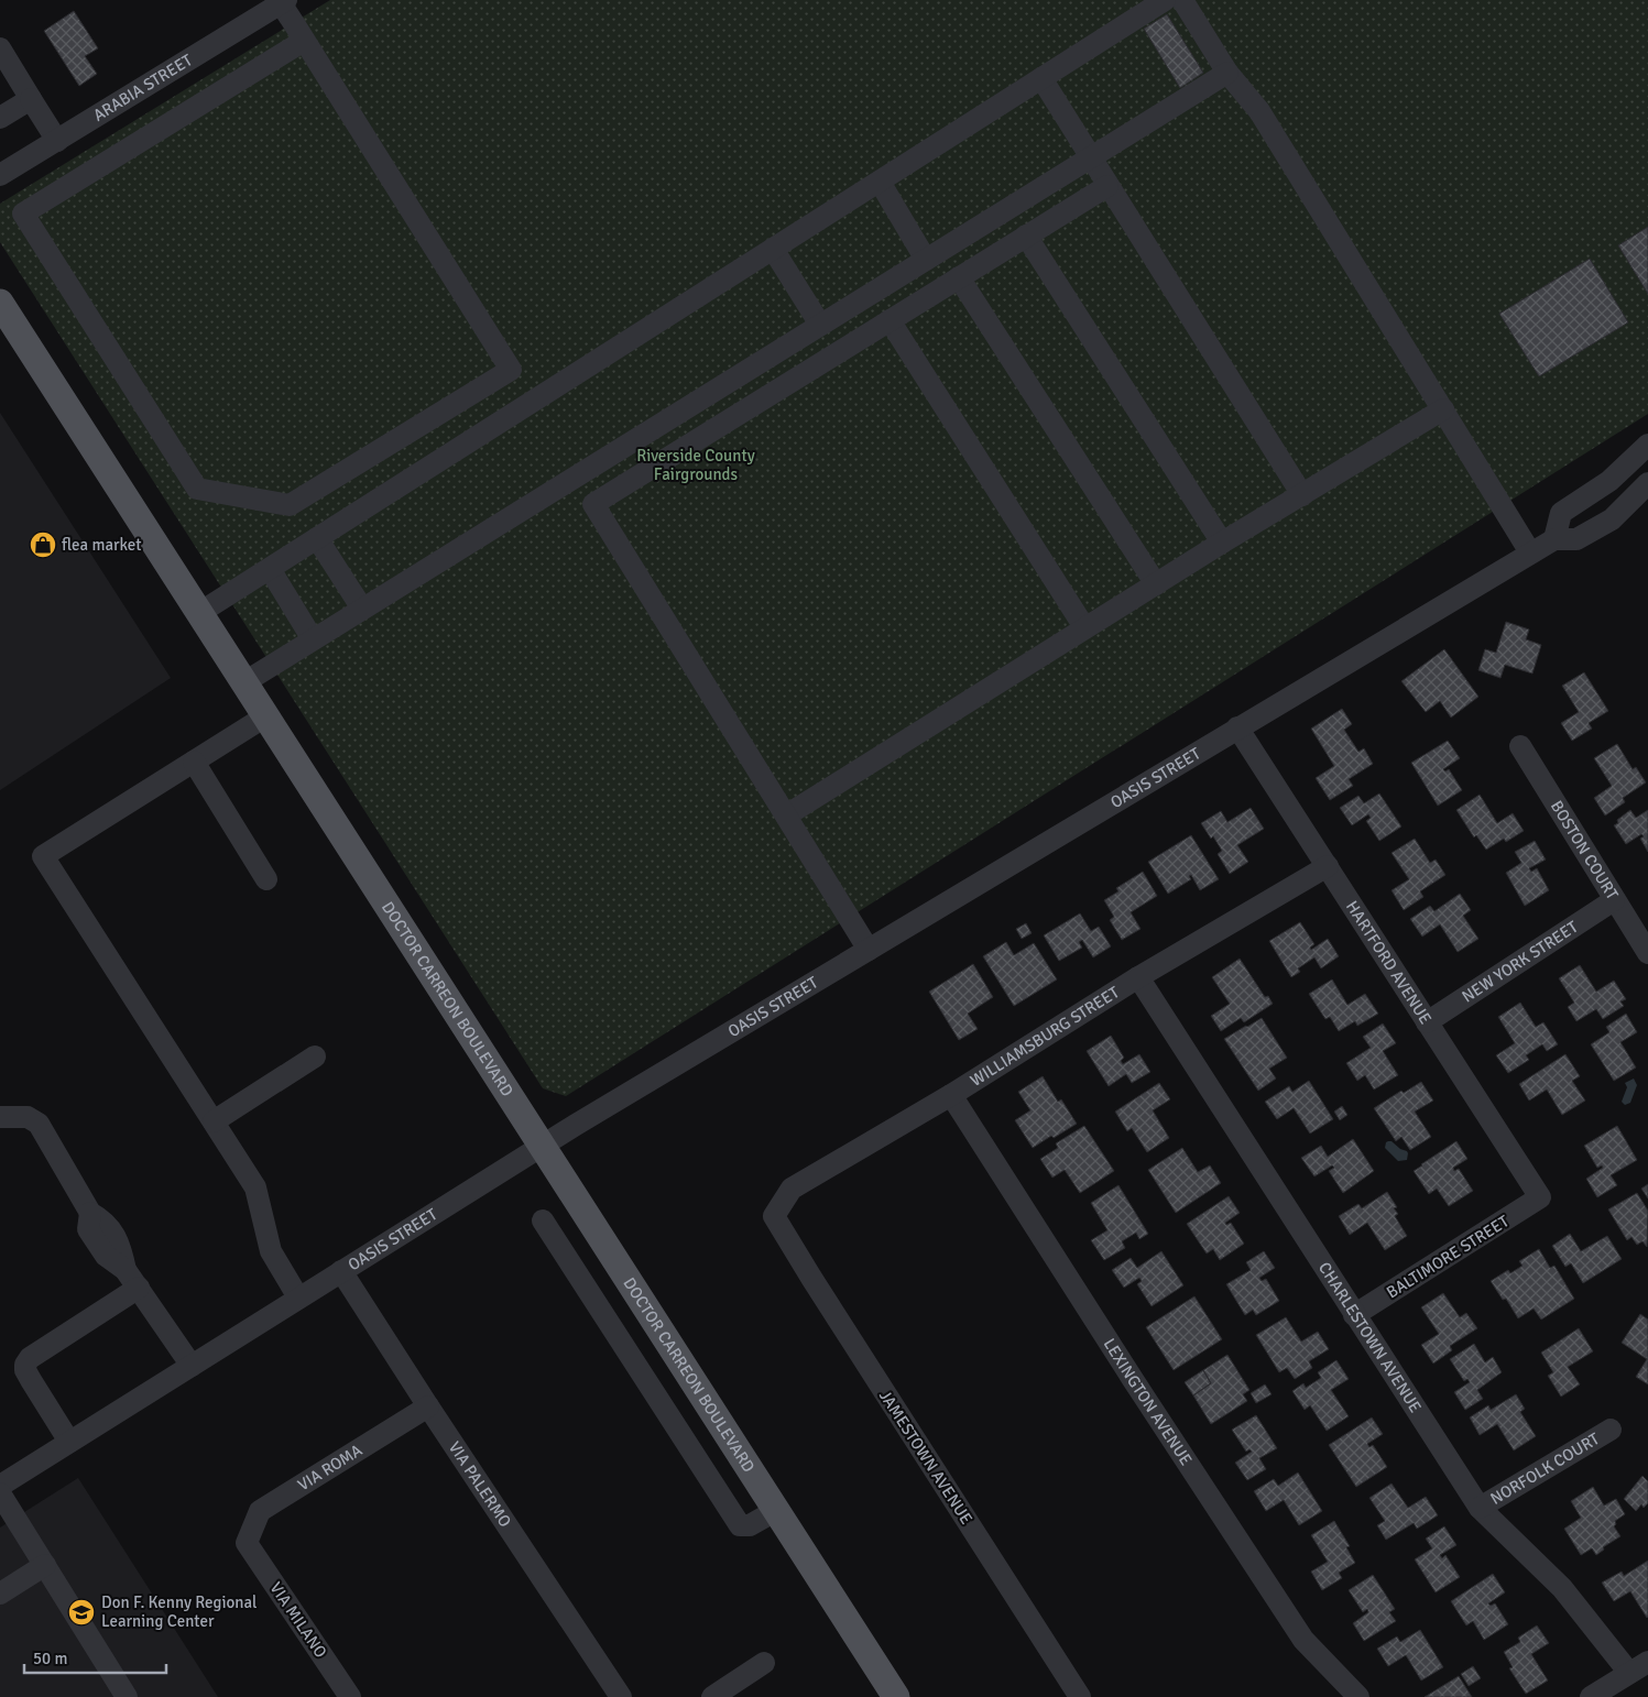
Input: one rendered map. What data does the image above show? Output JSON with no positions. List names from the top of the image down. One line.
{"streets":{"main road":["DOCTOR CARREON BOULEVARD"],"street":["ARABIA STREET","OASIS STREET","BOSTON COURT","NEW YORK STREET","HARTFORD AVENUE","WILLIAMSBURG STREET","BALTIMORE STREET","CHARLESTOWN AVENUE","LEXINGTON AVENUE","JAMESTOWN AVENUE","VIA ROMA","NORFOLK COURT","VIA PALERMO","VIA MILANO"]},"crossings":[["OASIS STREET","HARTFORD AVENUE"],["OASIS STREET","DOCTOR CARREON BOULEVARD"],["OASIS STREET","VIA PALERMO"],["BOSTON COURT","NEW YORK STREET"],["NEW YORK STREET","HARTFORD AVENUE"],["HARTFORD AVENUE","WILLIAMSBURG STREET"],["HARTFORD AVENUE","BALTIMORE STREET"],["WILLIAMSBURG STREET","CHARLESTOWN AVENUE"],["WILLIAMSBURG STREET","LEXINGTON AVENUE"],["WILLIAMSBURG STREET","JAMESTOWN AVENUE"],["BALTIMORE STREET","CHARLESTOWN AVENUE"],["CHARLESTOWN AVENUE","NORFOLK COURT"],["VIA ROMA","VIA PALERMO"],["VIA ROMA","VIA MILANO"]],"parks":["Riverside County Fairgrounds"],"places":{"shop":["flea market"],"school or university":["Don F. Kenny Regional Learning Center"]},"scale_bar":"50 m"}
